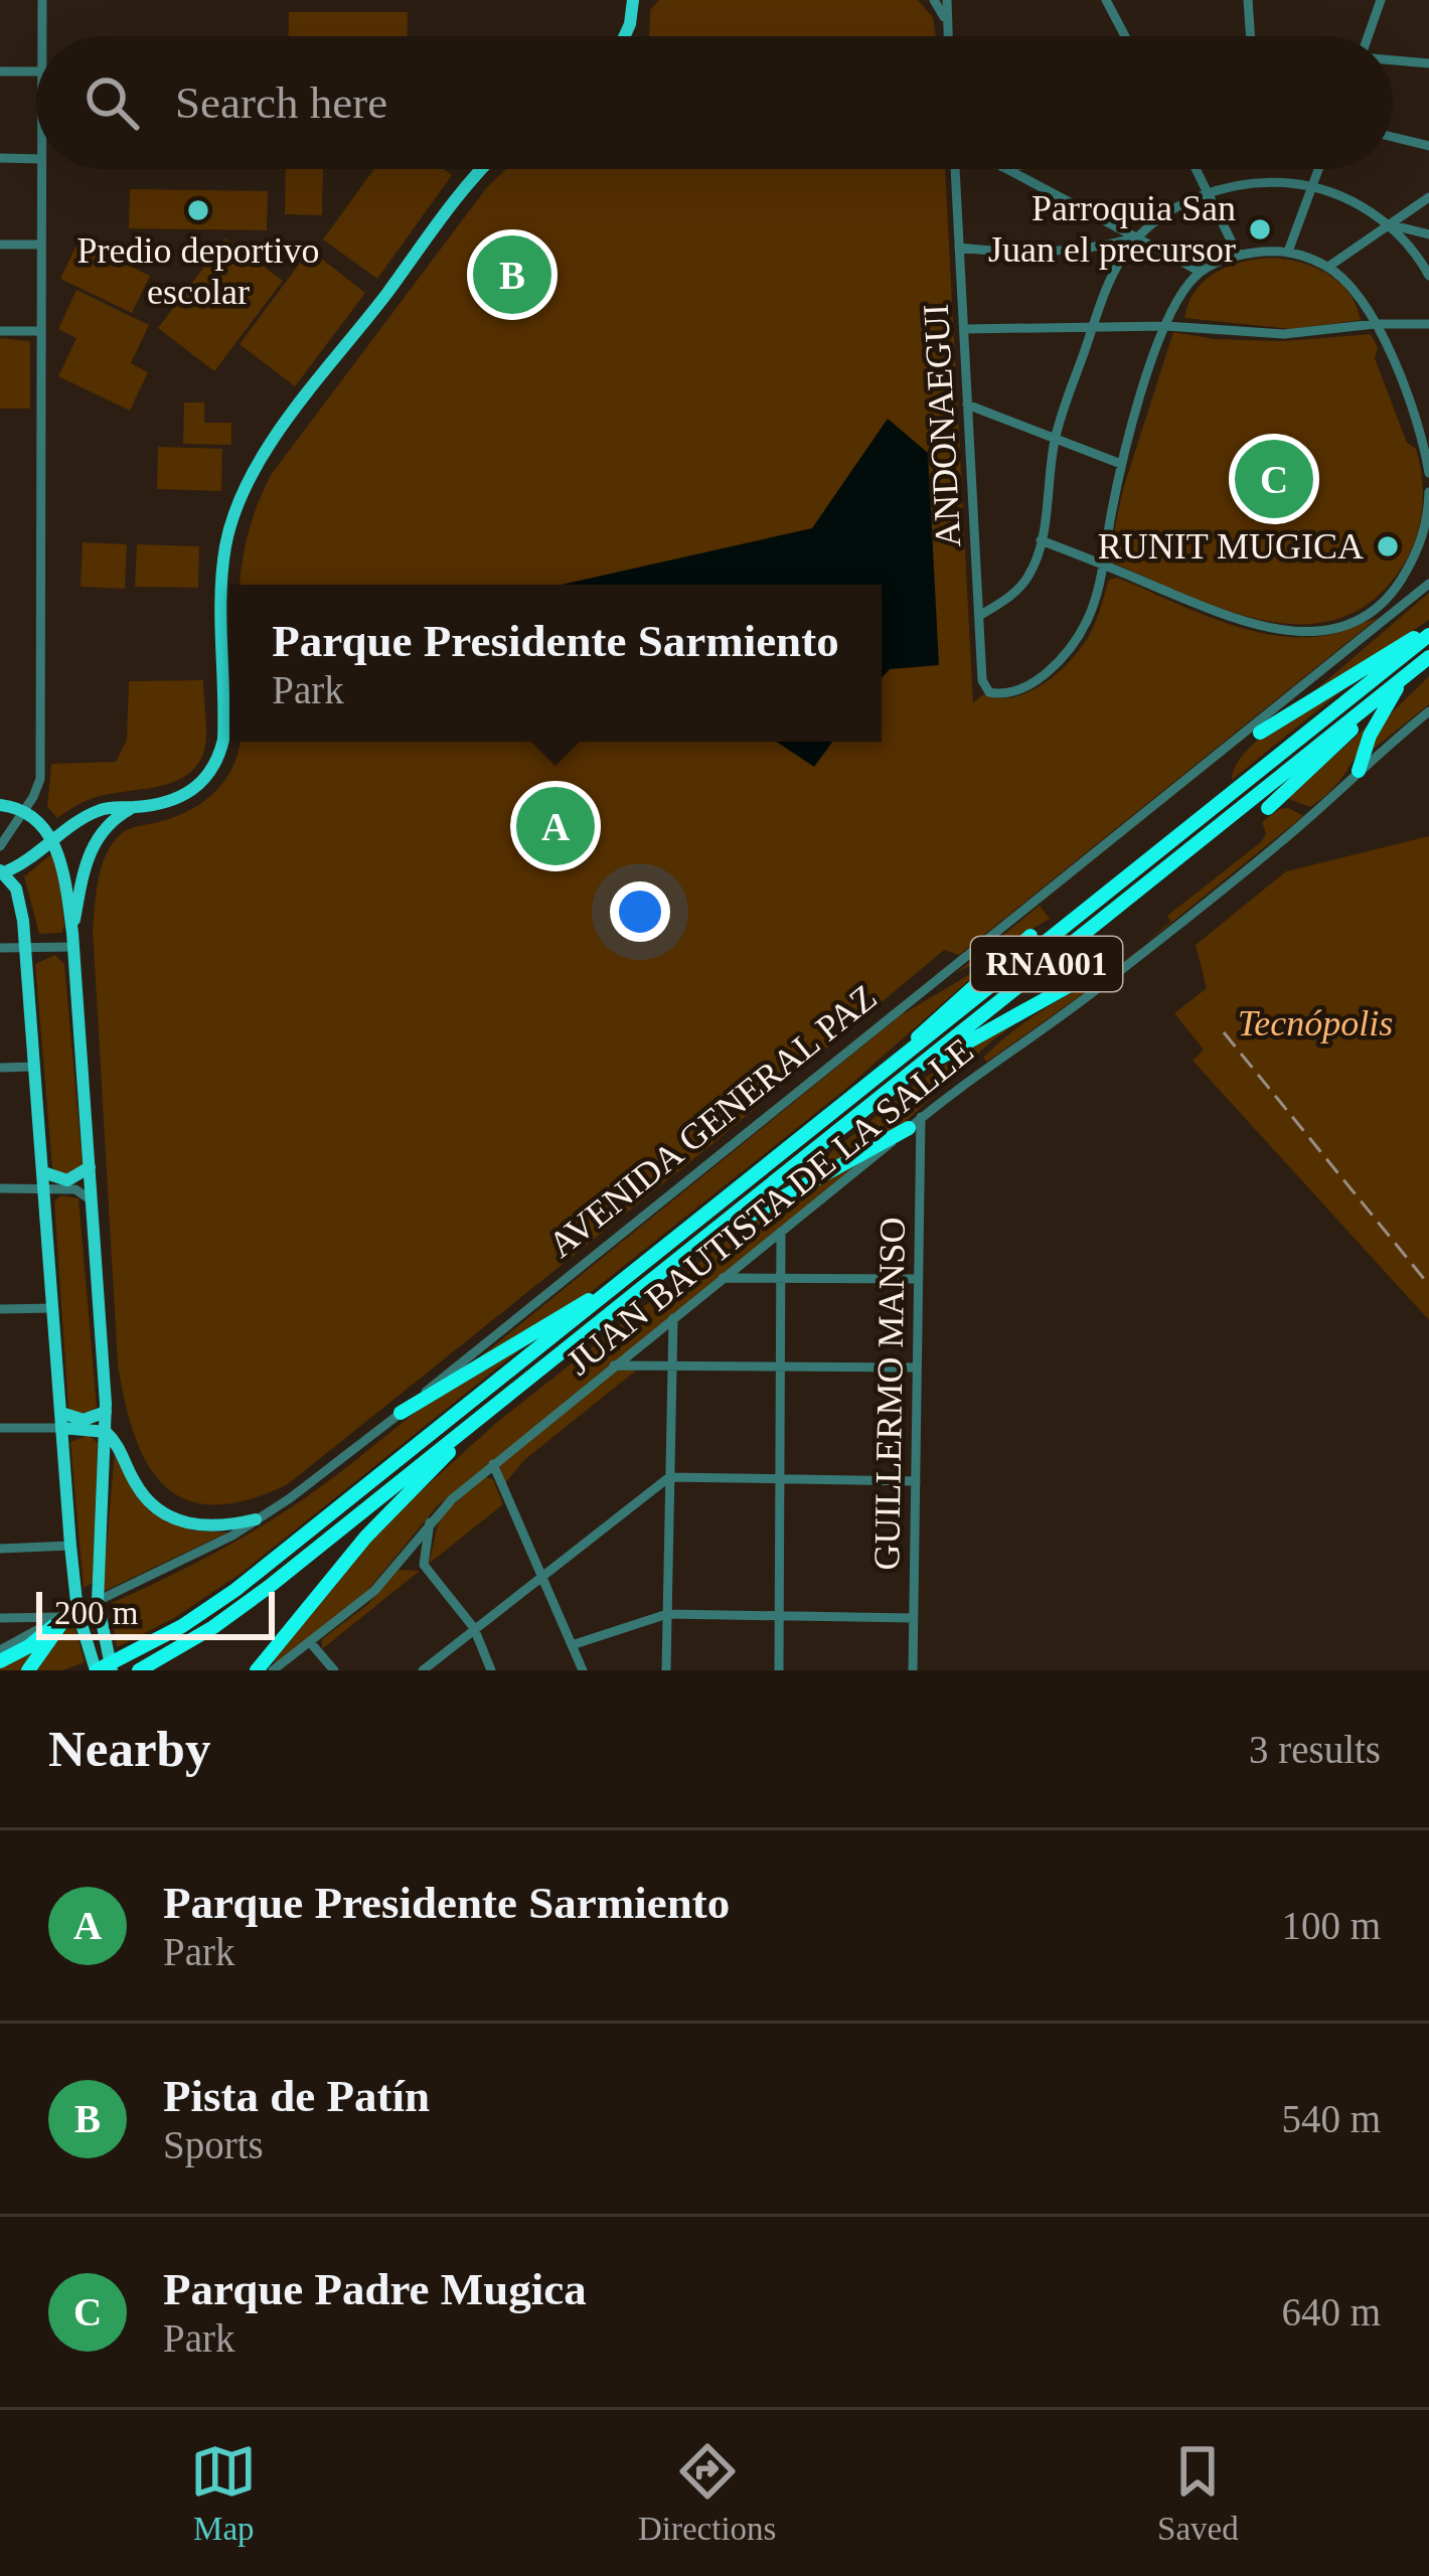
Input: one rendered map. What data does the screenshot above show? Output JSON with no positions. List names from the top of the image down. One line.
{"streets":{"highway":["RNA001","AVENIDA GENERAL PAZ"],"street":["ANDONAEGUI","JUAN BAUTISTA DE LA SALLE","GUILLERMO MANSO"]},"crossings":[["JUAN BAUTISTA DE LA SALLE","GUILLERMO MANSO"]],"parks":["Tecnópolis"],"places":["Predio deportivo escolar","Parroquia San Juan el precursor","RUNIT MUGICA"],"scale_bar":"200 m","page":{"search":"Search here","pins":["B","C","A"],"popup":["Parque Presidente Sarmiento","Park"],"scale":"200 m","heading":["Nearby","3 results"],"list":[{"mark":"A","name":"Parque Presidente Sarmiento","note":"Park","value":"100 m"},{"mark":"B","name":"Pista de Patín","note":"Sports","value":"540 m"},{"mark":"C","name":"Parque Padre Mugica","note":"Park","value":"640 m"}],"nav":["Map","Directions","Saved"]}}
